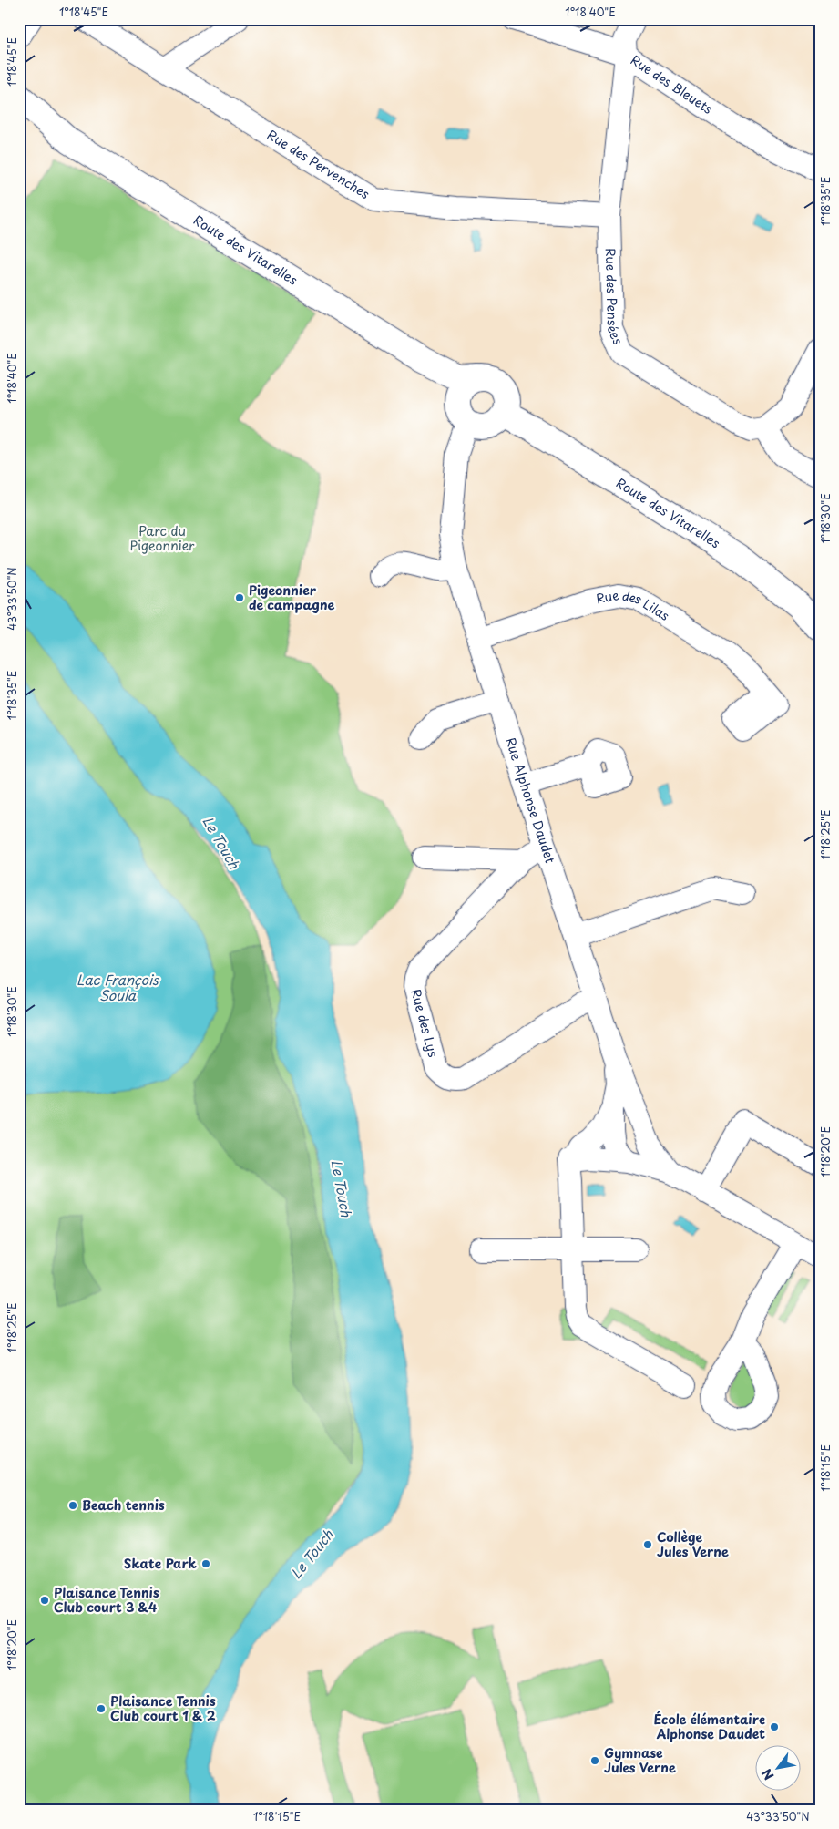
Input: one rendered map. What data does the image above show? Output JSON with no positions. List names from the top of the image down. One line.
{"streets":{"main road":["Route des Vitarelles"],"street":["Rue des Bleuets","Rue des Pervenches","Rue des Pensées","Rue des Lilas","Rue Alphonse Daudet","Rue des Lys"]},"crossings":[["Rue des Bleuets","Rue des Pensées"],["Rue des Pervenches","Rue des Pensées"],["Route des Vitarelles","Rue Alphonse Daudet"],["Rue des Lilas","Rue Alphonse Daudet"],["Rue Alphonse Daudet","Rue des Lys"]],"water":["Le Touch","Lac François Soula"],"parks":["Parc du Pigeonnier"],"places":["Pigeonnier de campagne","Beach tennis","Collège Jules Verne","Skate Park","Plaisance Tennis Club court 3 &4","Plaisance Tennis Club court 1 & 2","École élémentaire Alphonse Daudet","Gymnase Jules Verne"],"north":"bottom left","coordinates":["1°18'45\"E","1°18'40\"E","1°18'35\"E","1°18'30\"E","43°33'50\"N","1°18'25\"E","1°18'20\"E","1°18'15\"E"]}
